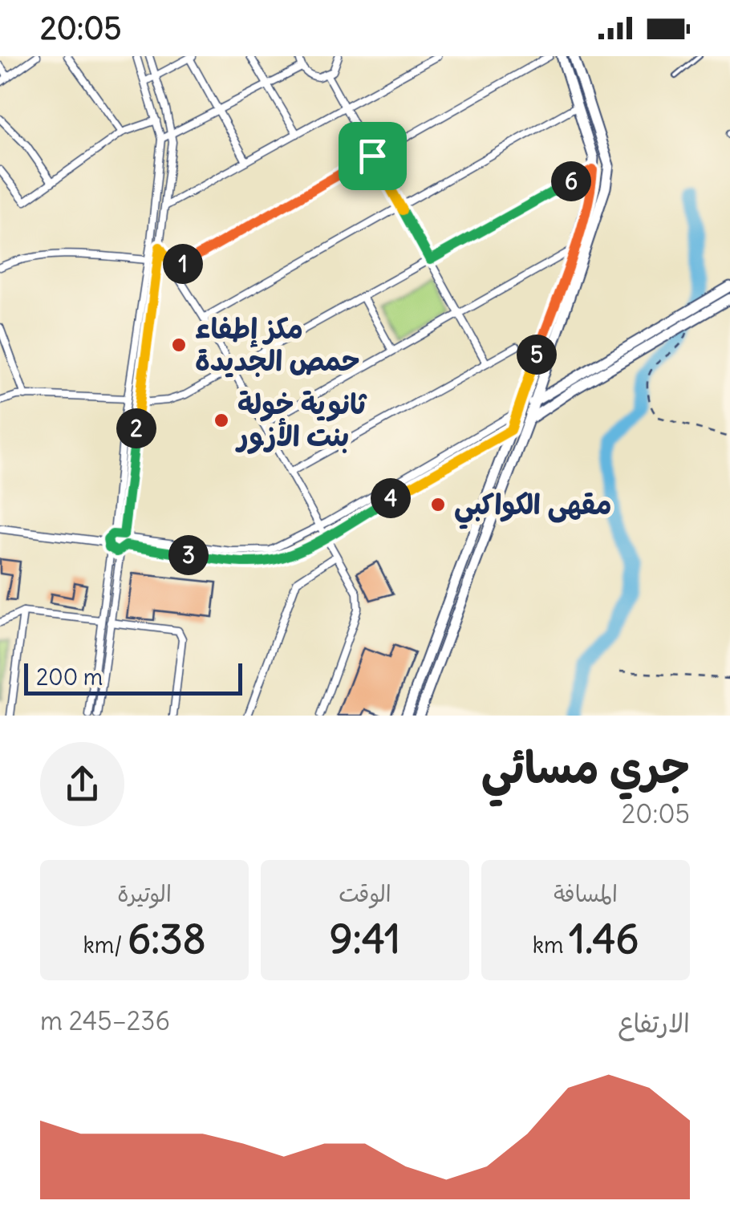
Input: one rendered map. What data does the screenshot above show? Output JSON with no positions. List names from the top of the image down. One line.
{"places":["مكز إطفاء حمص الجديدة","ثانوية خولة بنت الأزور","مقهى الكواكبي"],"scale_bar":"200 m","page":{"status":"20:05","pins":["6","1","5","2","4","3"],"scale":"200 m","heading":["جري مسائي","20:05"],"stats":[["المسافة","1.46 km"],["الوقت","9:41"],["الوتيرة","6:38 /km"]],"chart":["الارتفاع","236–245 m"]}}
